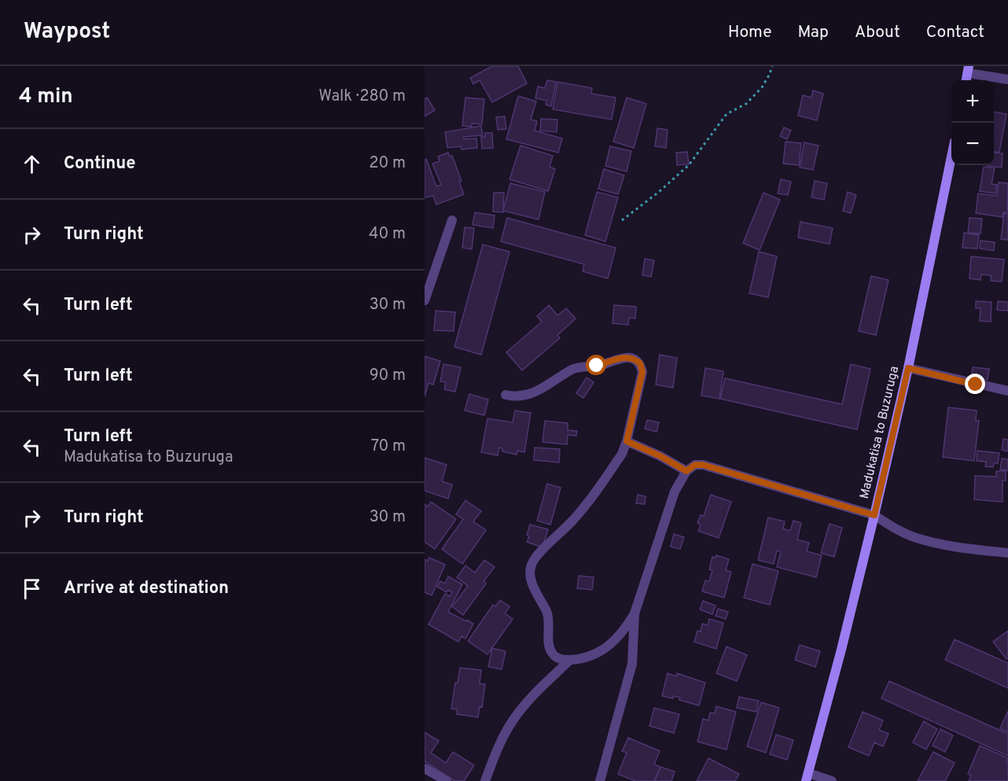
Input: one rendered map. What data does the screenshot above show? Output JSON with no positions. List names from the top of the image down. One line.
{"streets":{"main road":["Madukatisa to Buzuruga"]},"page":{"header":"Waypost","nav":["Home","Map","About","Contact"],"heading":["4 min","Walk · 280 m"],"map_buttons":["+","−"],"list":[["Continue","20 m"],["Turn right","40 m"],["Turn left","30 m"],["Turn left","90 m"],["Turn left","Madukatisa to Buzuruga","70 m"],["Turn right","30 m"],"Arrive at destination"]}}
